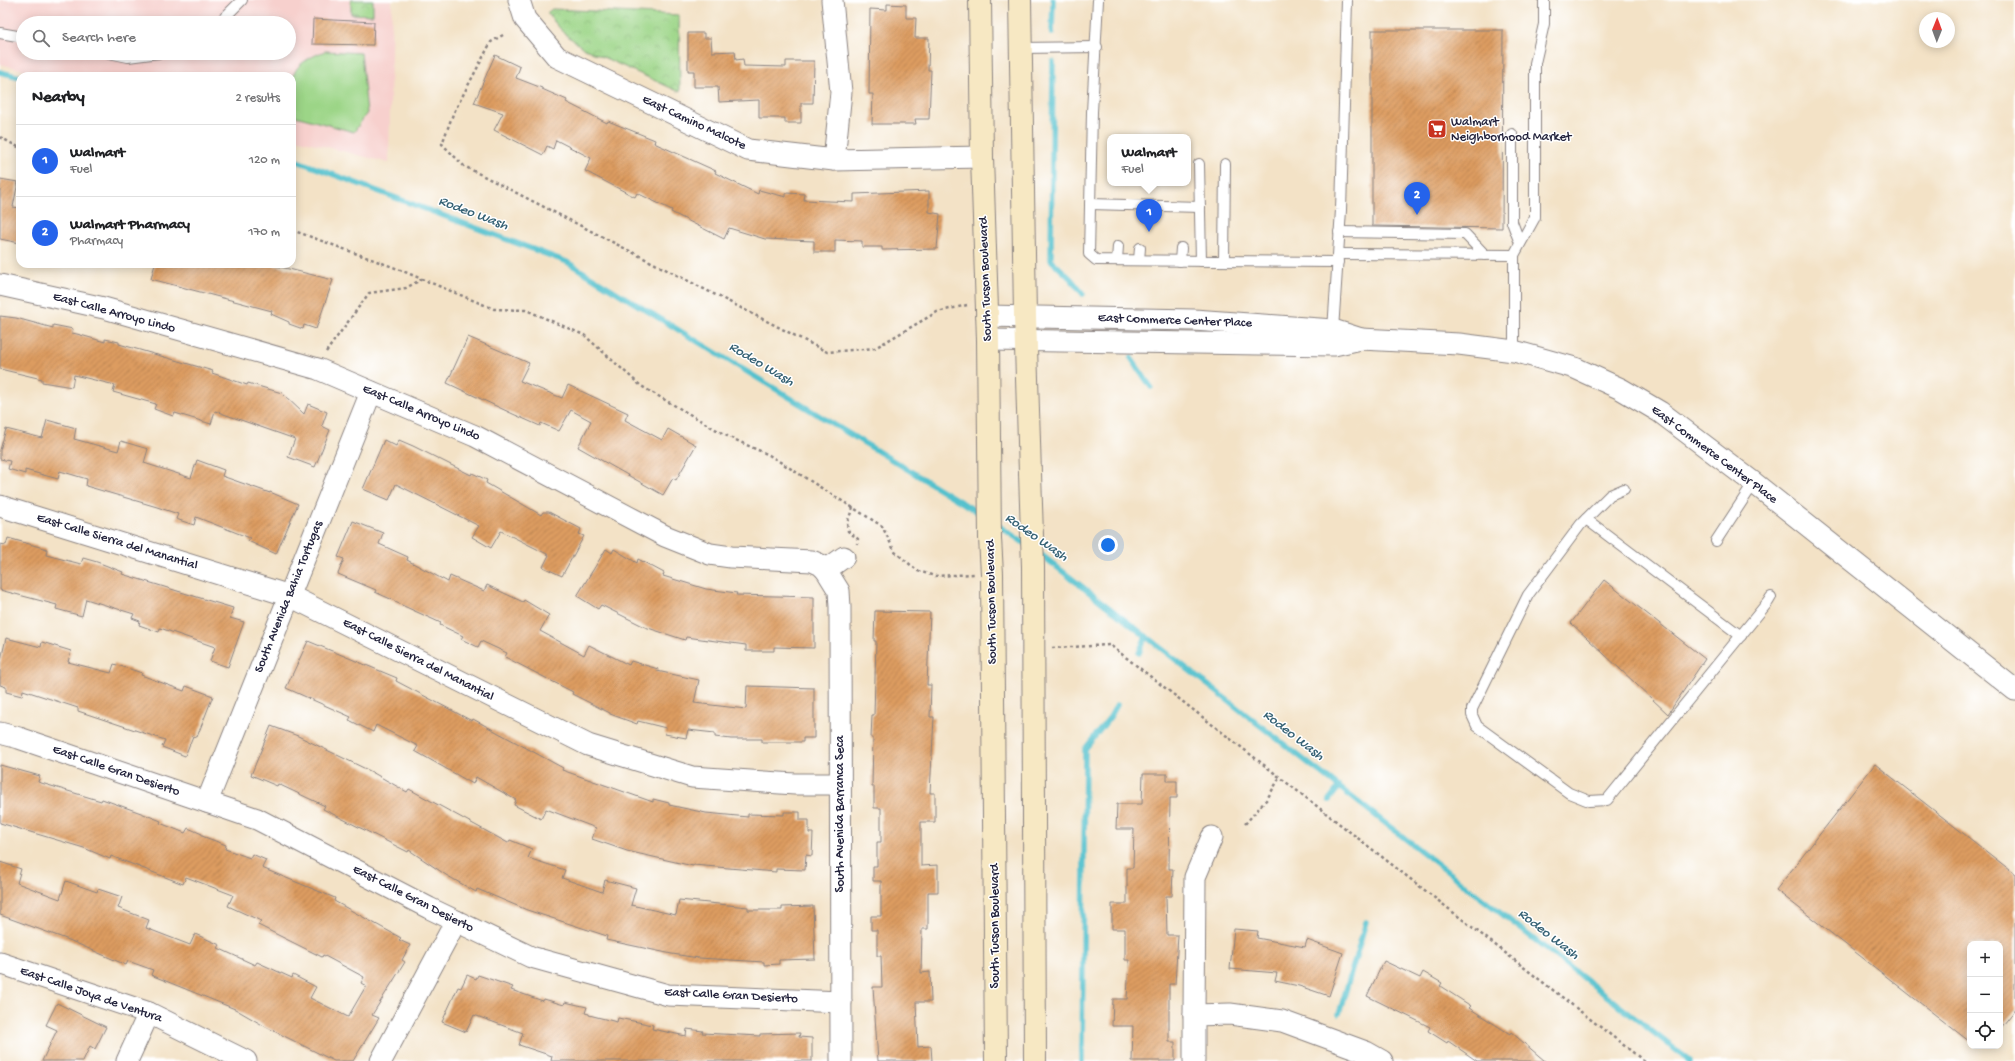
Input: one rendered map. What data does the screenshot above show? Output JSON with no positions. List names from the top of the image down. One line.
{"streets":{"main road":["South Tucson Boulevard"],"street":["East Camino Malcote","East Calle Arroyo Lindo","East Commerce Center Place","East Calle Sierra del Manantial","South Avenida Bahia Tortugas","East Calle Gran Desierto","South Avenida Barranca Seca","East Calle Joya de Ventura"]},"crossings":[["East Camino Malcote","South Tucson Boulevard"],["South Tucson Boulevard","East Commerce Center Place"],["East Calle Arroyo Lindo","South Avenida Bahia Tortugas"],["East Calle Arroyo Lindo","South Avenida Barranca Seca"],["East Calle Sierra del Manantial","South Avenida Bahia Tortugas"],["East Calle Sierra del Manantial","South Avenida Barranca Seca"],["South Avenida Bahia Tortugas","East Calle Gran Desierto"],["East Calle Gran Desierto","South Avenida Barranca Seca"]],"water":["Rodeo Wash"],"places":{"supermarket":["Walmart Neighborhood Market"]},"north":"top","page":{"search":"Search here","heading":["Nearby","2 results"],"list":[{"mark":"1","name":"Walmart","note":"Fuel","value":"120 m"},{"mark":"2","name":"Walmart Pharmacy","note":"Pharmacy","value":"170 m"}],"popup":["Walmart","Fuel"],"pins":["2","1"],"map_buttons":["+","−"]}}
